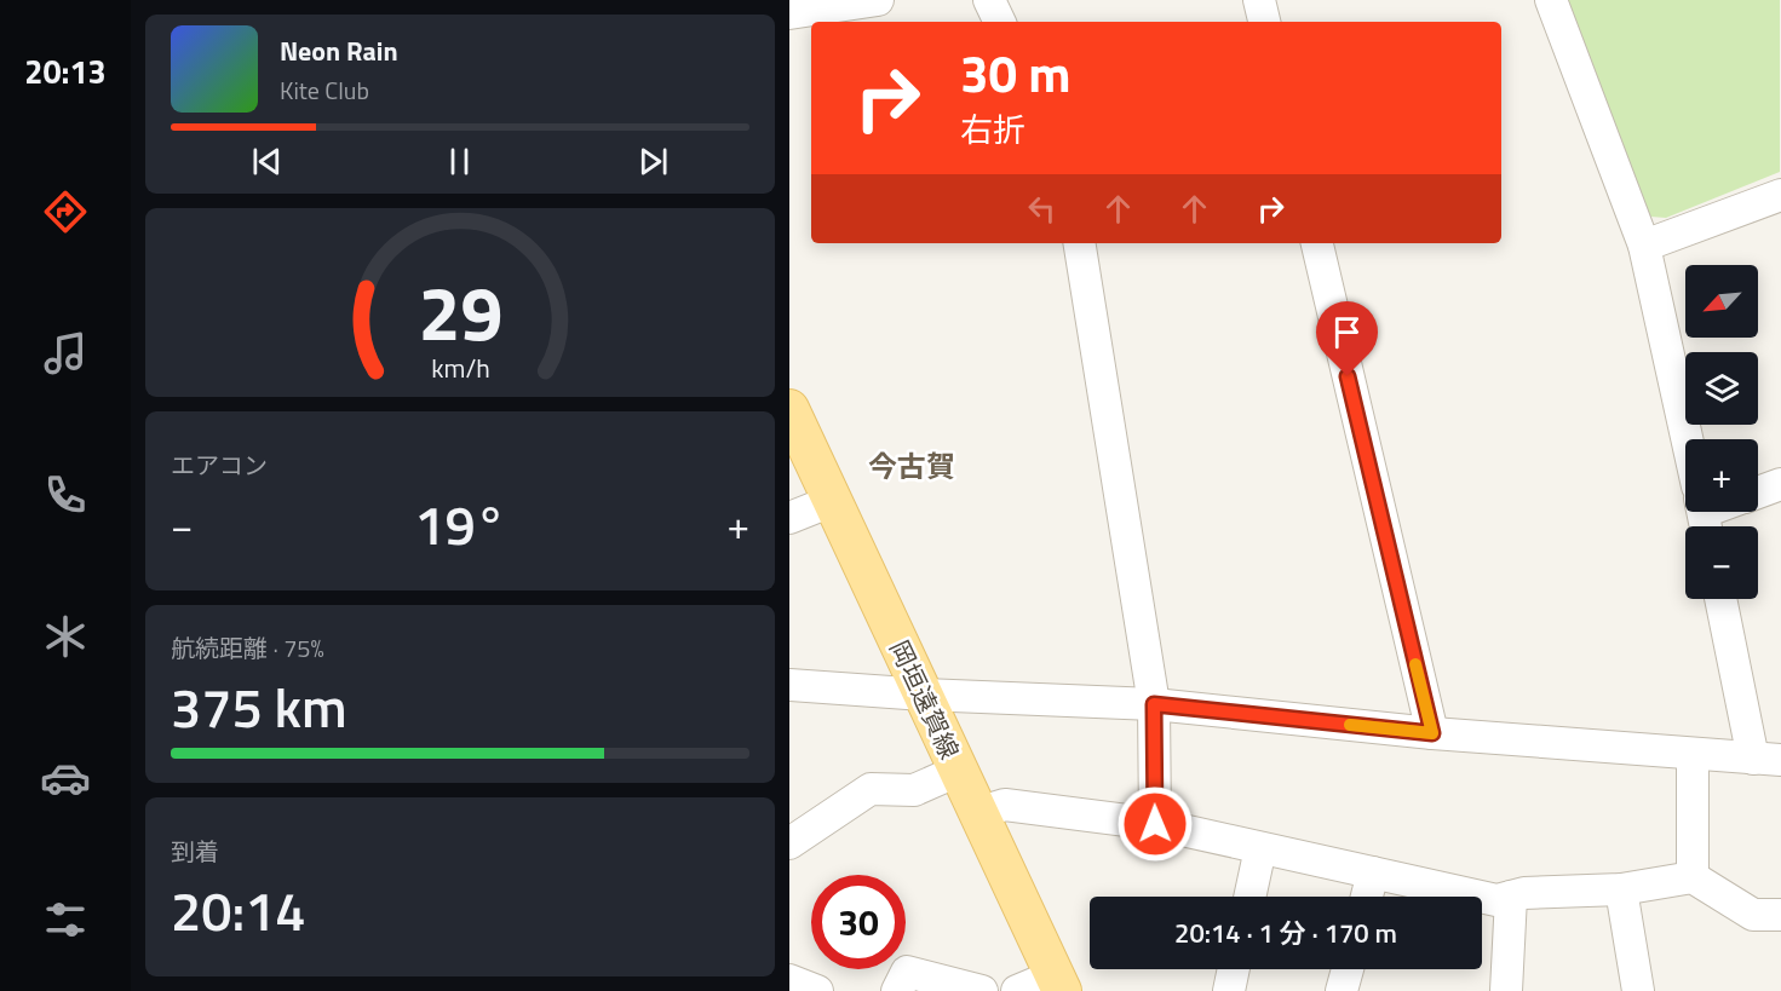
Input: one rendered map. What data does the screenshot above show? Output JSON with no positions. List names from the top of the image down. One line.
{"streets":{"main road":["岡垣遠賀線"]},"districts":["今古賀"],"north":"bottom left","page":{"tabs":"20:13","turn":["30 m","右折"],"song":["Neon Rain","Kite Club"],"map_buttons":["+","−"],"tile":["エアコン",["航続距離 · 75%","375 km"],["到着","20:14"]],"heat":["−","19°","+"],"limit":"30","trip":"20:14 · 1 分 · 170 m","gauge":["29","km/h"]}}
